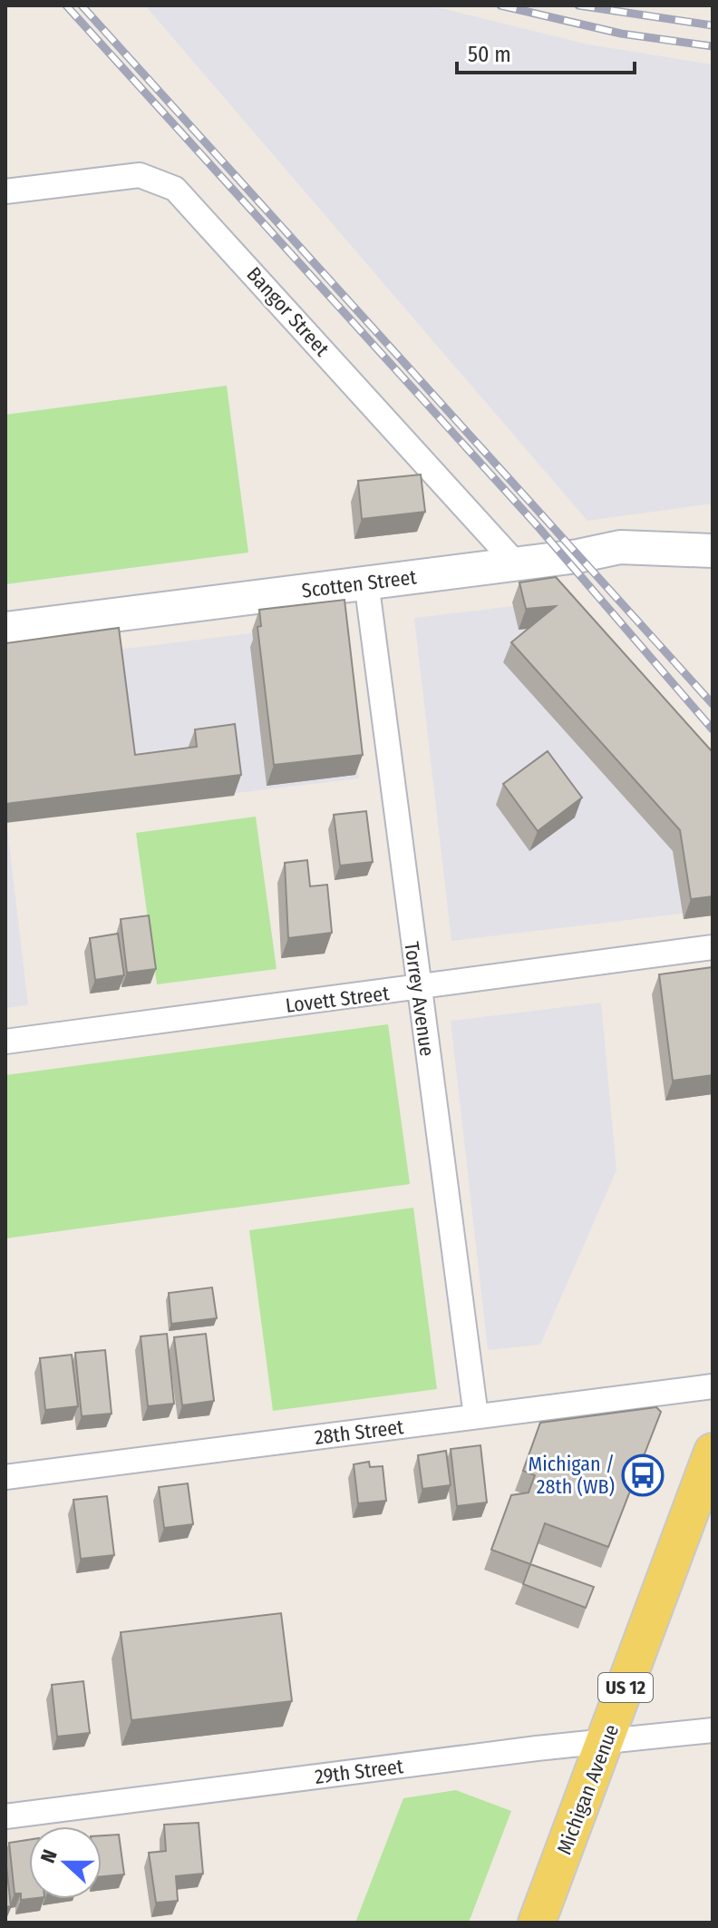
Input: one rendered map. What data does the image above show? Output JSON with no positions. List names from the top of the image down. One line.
{"streets":{"main road":["US 12","Michigan Avenue"],"street":["Bangor Street","Scotten Street","Lovett Street","Torrey Avenue","28th Street","29th Street"]},"crossings":[["Bangor Street","Scotten Street"],["Scotten Street","Torrey Avenue"],["Lovett Street","Torrey Avenue"],["Torrey Avenue","28th Street"],["29th Street","Michigan Avenue"]],"places":{"bus stop":["Michigan / 28th (WB)"]},"scale_bar":"50 m","north":"left"}
